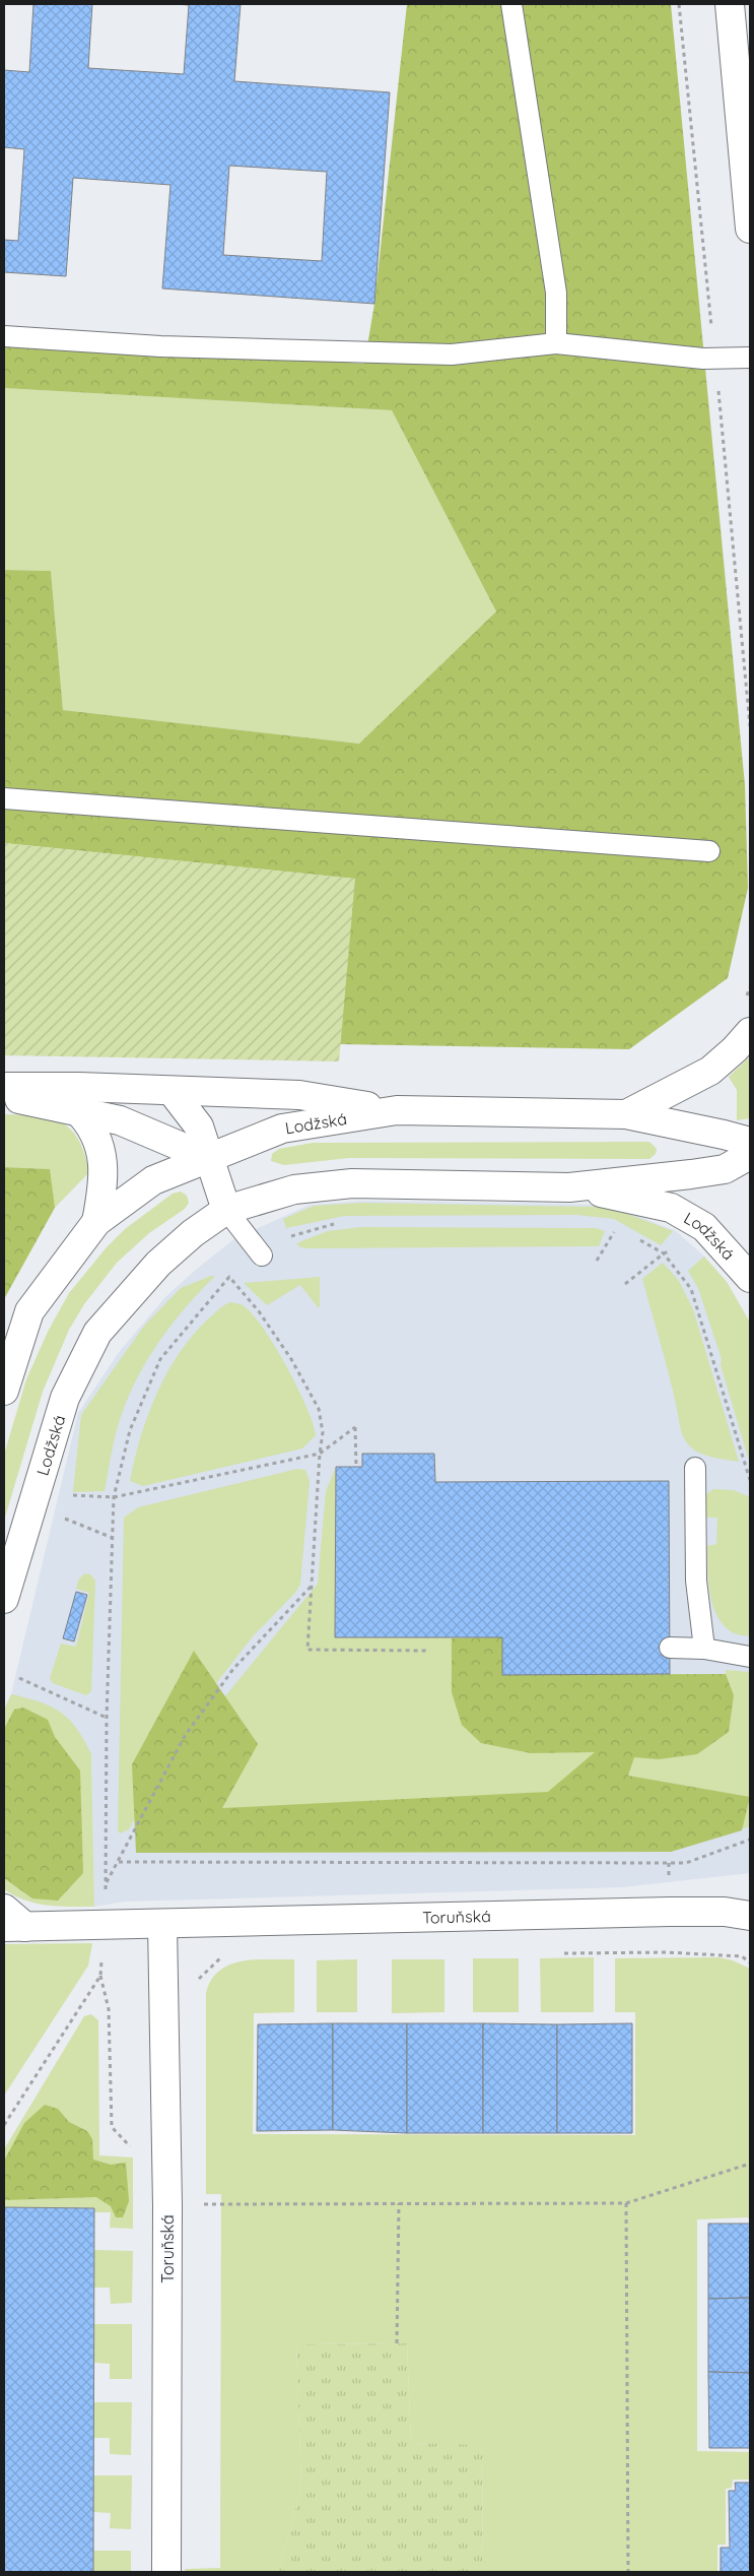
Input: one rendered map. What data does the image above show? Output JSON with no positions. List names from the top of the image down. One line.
{"streets":{"street":["Lodžská","Toruňská"]}}
